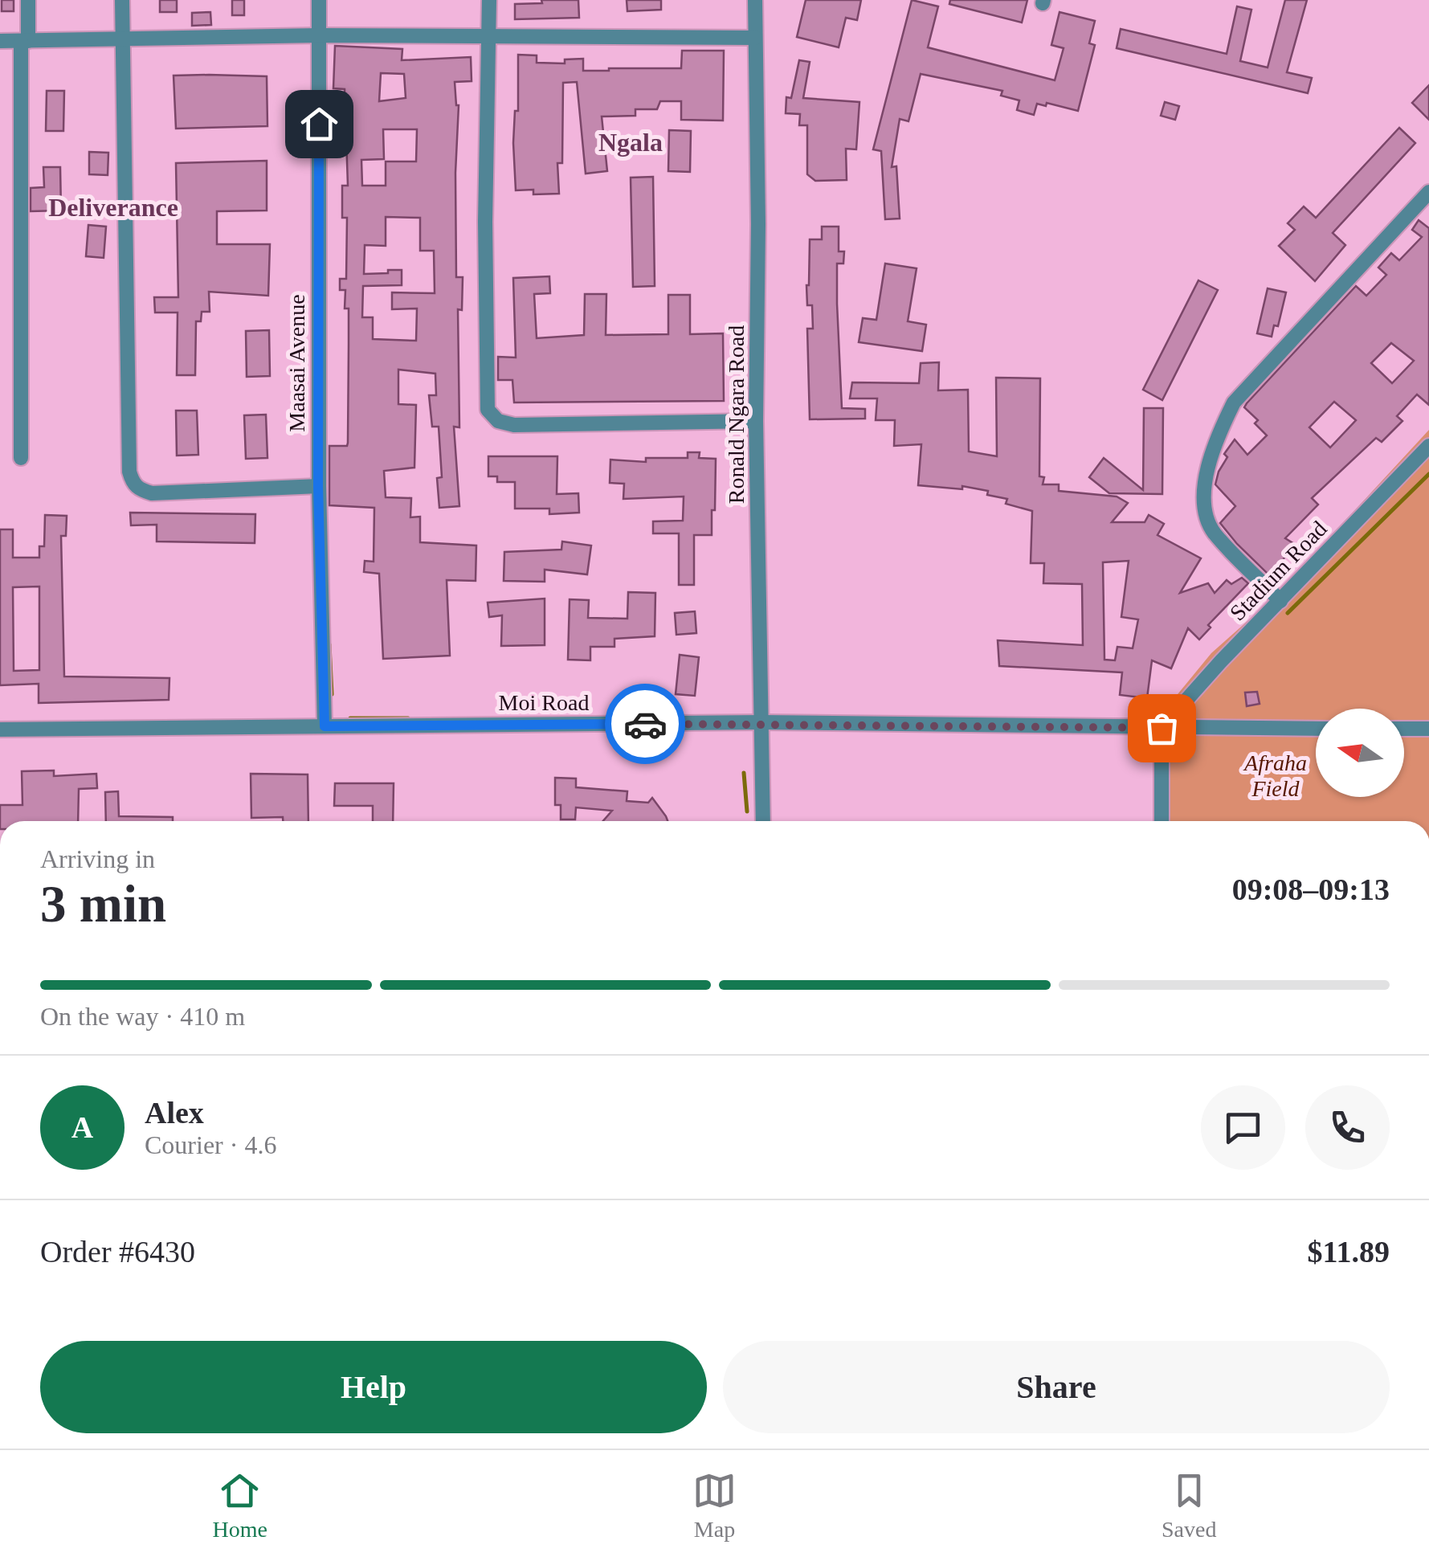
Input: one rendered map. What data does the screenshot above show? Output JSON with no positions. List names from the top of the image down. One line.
{"streets":{"street":["Maasai Avenue","Ronald Ngara Road","Stadium Road","Moi Road"]},"crossings":[["Maasai Avenue","Moi Road"],["Ronald Ngara Road","Moi Road"],["Stadium Road","Moi Road"]],"districts":["Ngala","Deliverance"],"parks":["Afraha Field"],"north":"left","page":{"heading":["3 min","Arriving in","09:08–09:13"],"panel":["Alex","Courier · 4.6","Order #6430","$11.89"],"bar":"On the way · 410 m","round":"A","buttons":["Help","Share"],"tabs":["Home","Map","Saved"]}}
